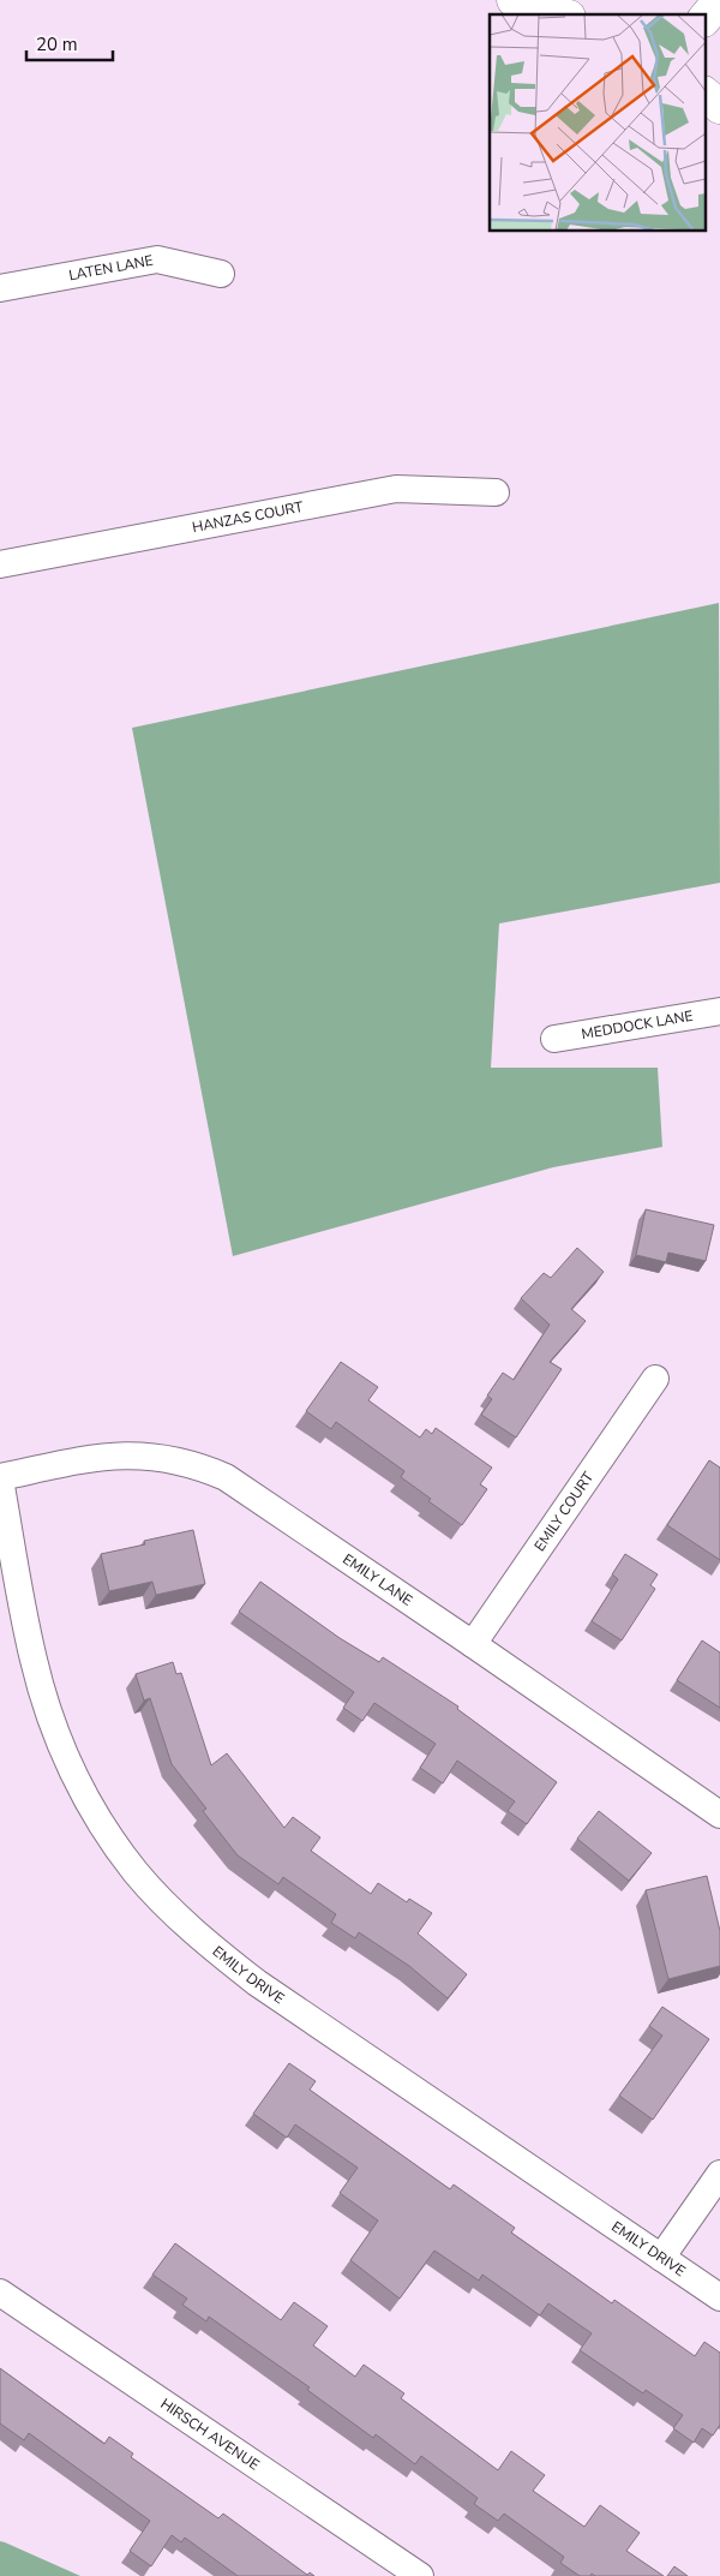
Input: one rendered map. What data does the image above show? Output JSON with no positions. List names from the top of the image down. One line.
{"streets":{"street":["LATEN LANE","HANZAS COURT","MEDDOCK LANE","EMILY COURT","EMILY LANE","EMILY DRIVE","HIRSCH AVENUE"]},"crossings":[["EMILY COURT","EMILY LANE"],["EMILY LANE","EMILY DRIVE"]],"scale_bar":"20 m"}
